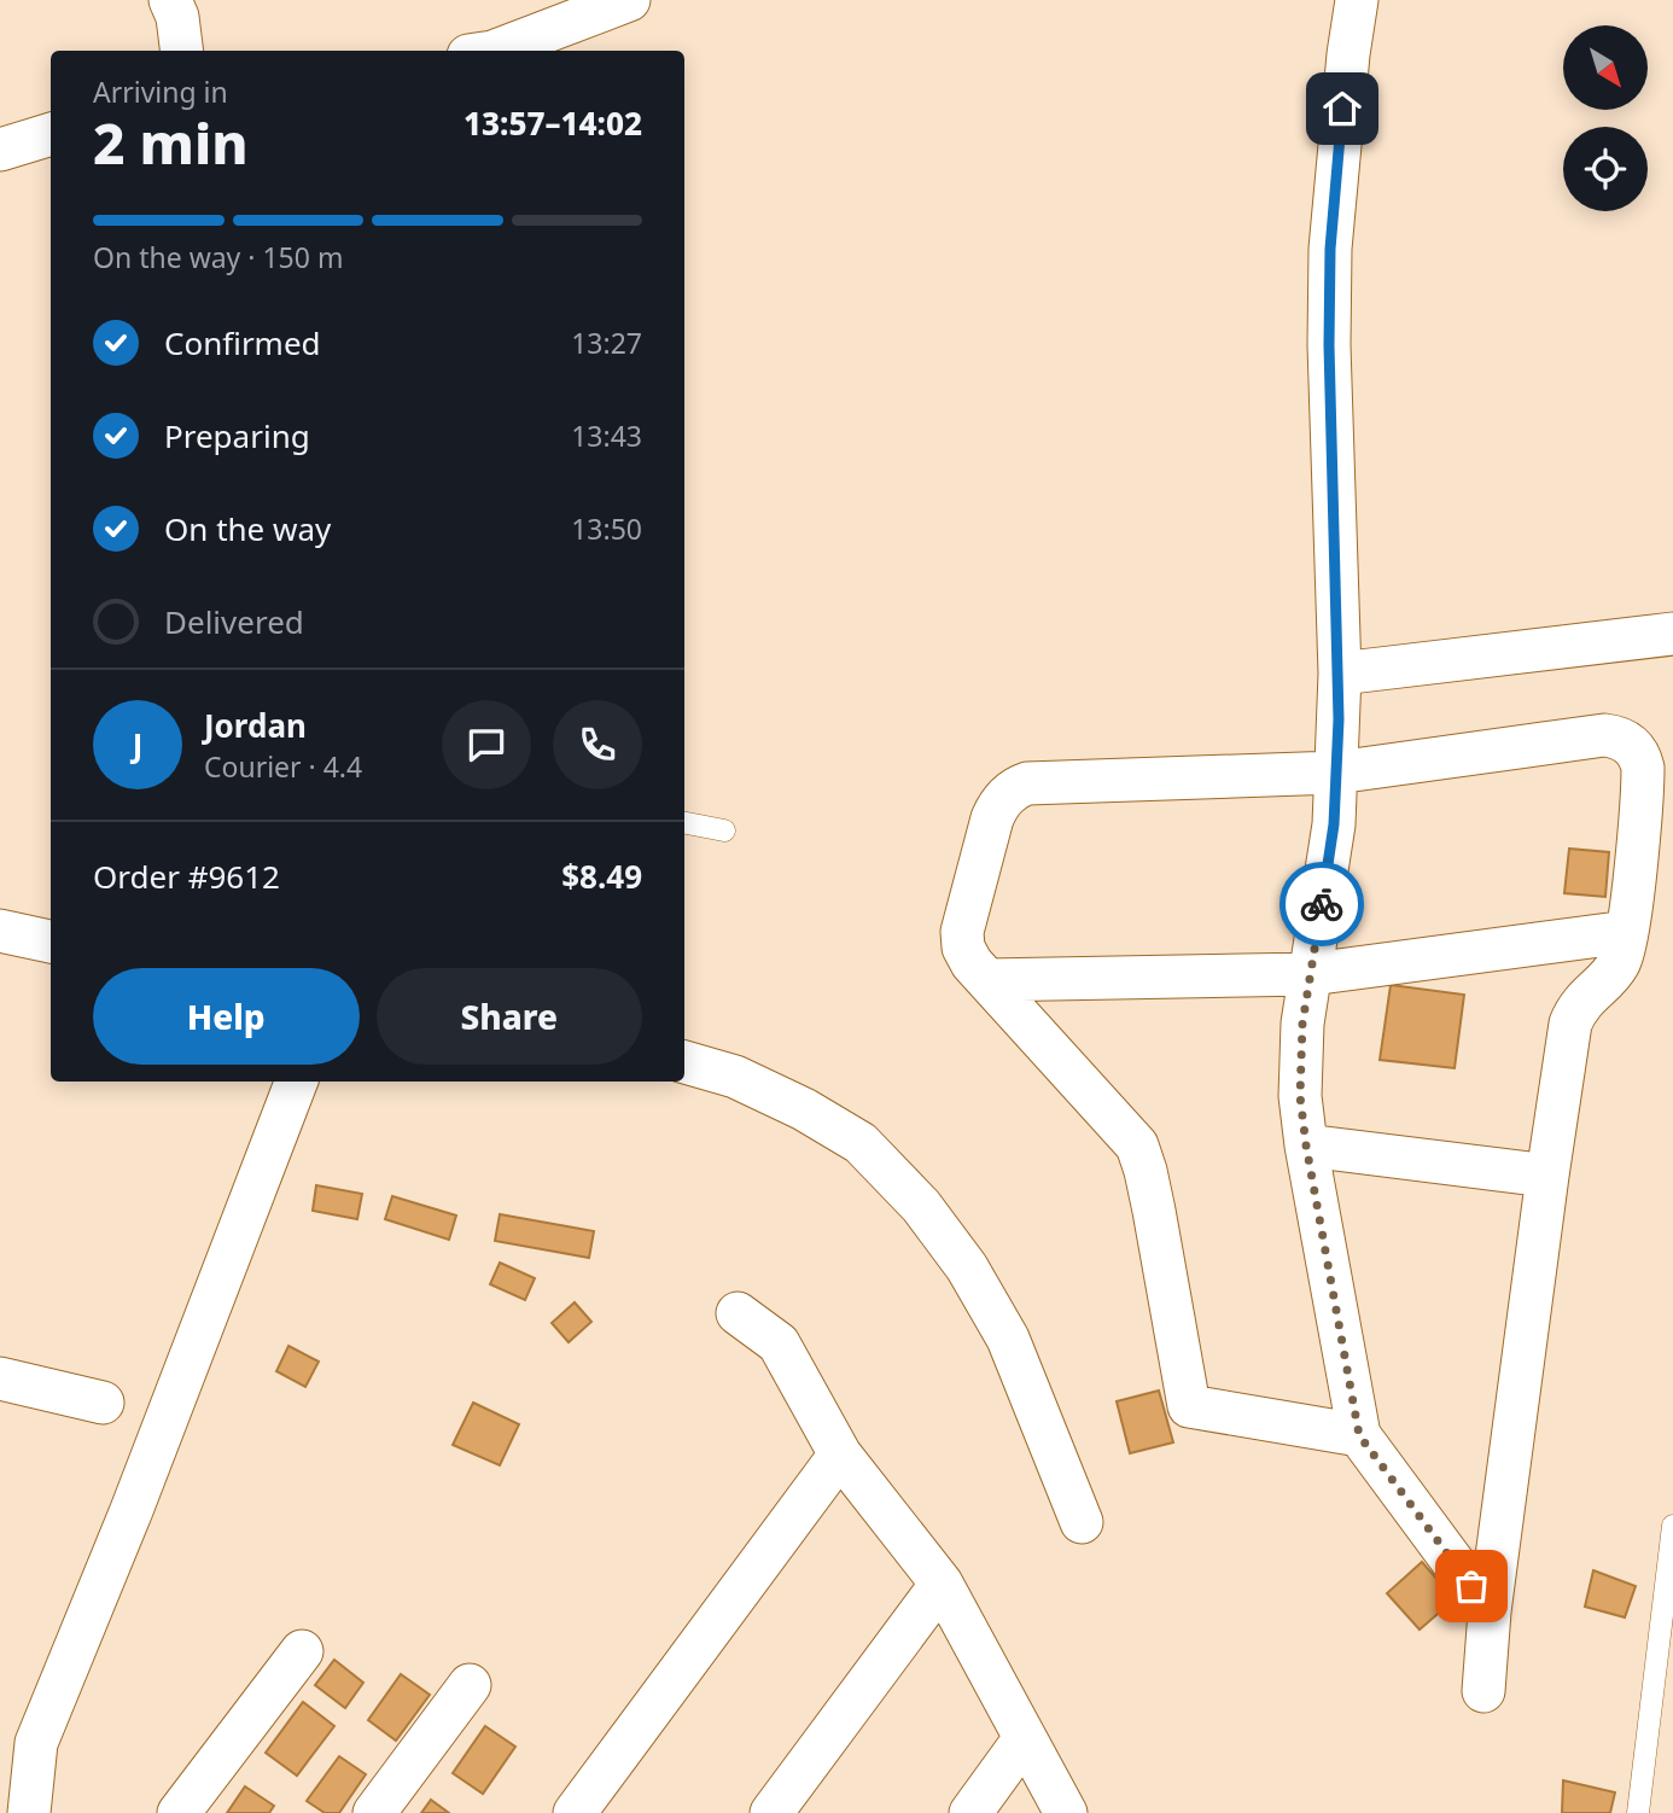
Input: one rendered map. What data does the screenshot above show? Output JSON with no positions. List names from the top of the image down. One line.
{"north":"bottom right","page":{"heading":["2 min","Arriving in","13:57–14:02"],"panel":["Jordan","Courier · 4.4","Order #9612","$8.49"],"bar":"On the way · 150 m","list":[["Confirmed","13:27"],["Preparing","13:43"],["On the way","13:50"],"Delivered"],"round":"J","buttons":["Help","Share"]}}
